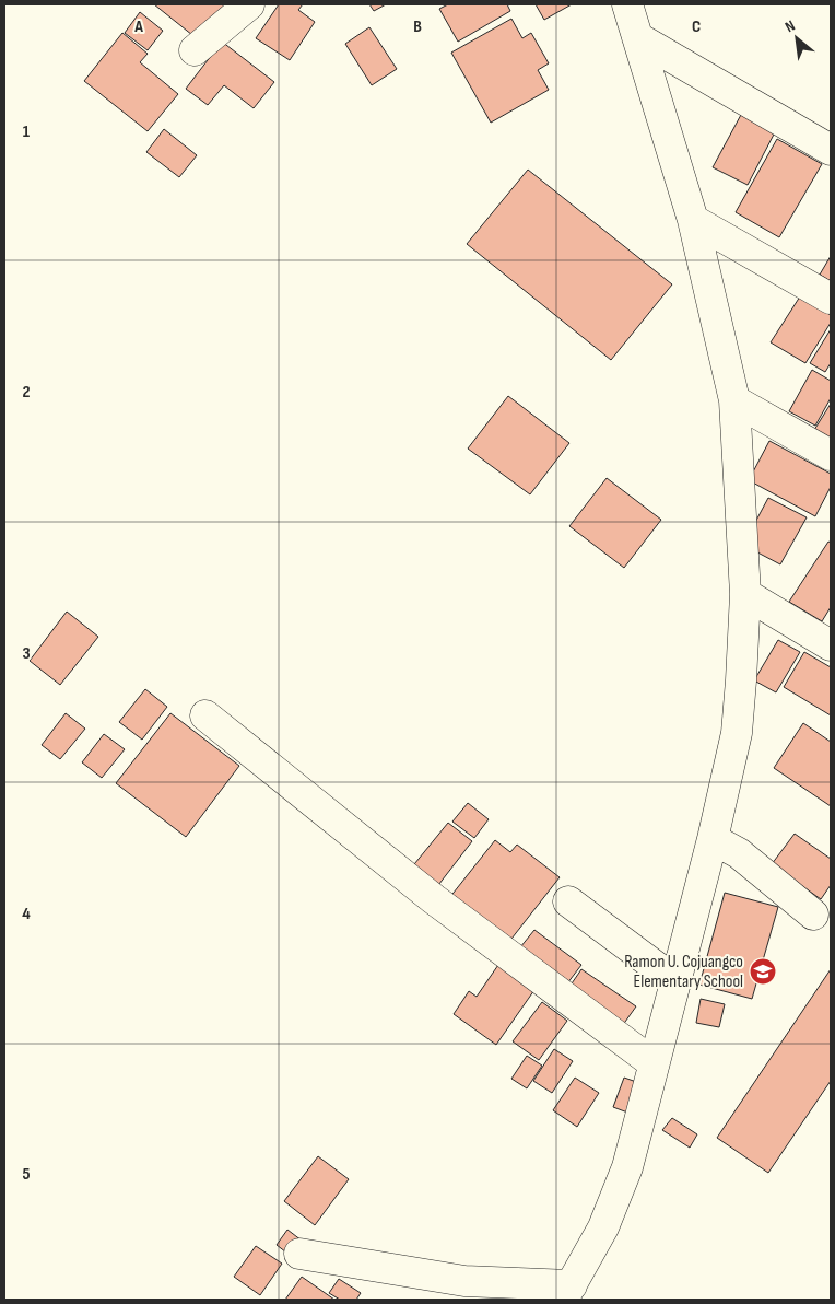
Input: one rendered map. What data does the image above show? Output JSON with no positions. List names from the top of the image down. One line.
{"places":{"school or university":["Ramon U. Cojuangco Elementary School"]},"north":"top left","grid":{"columns":["A","B","C"],"rows":["1","2","3","4","5"]}}
